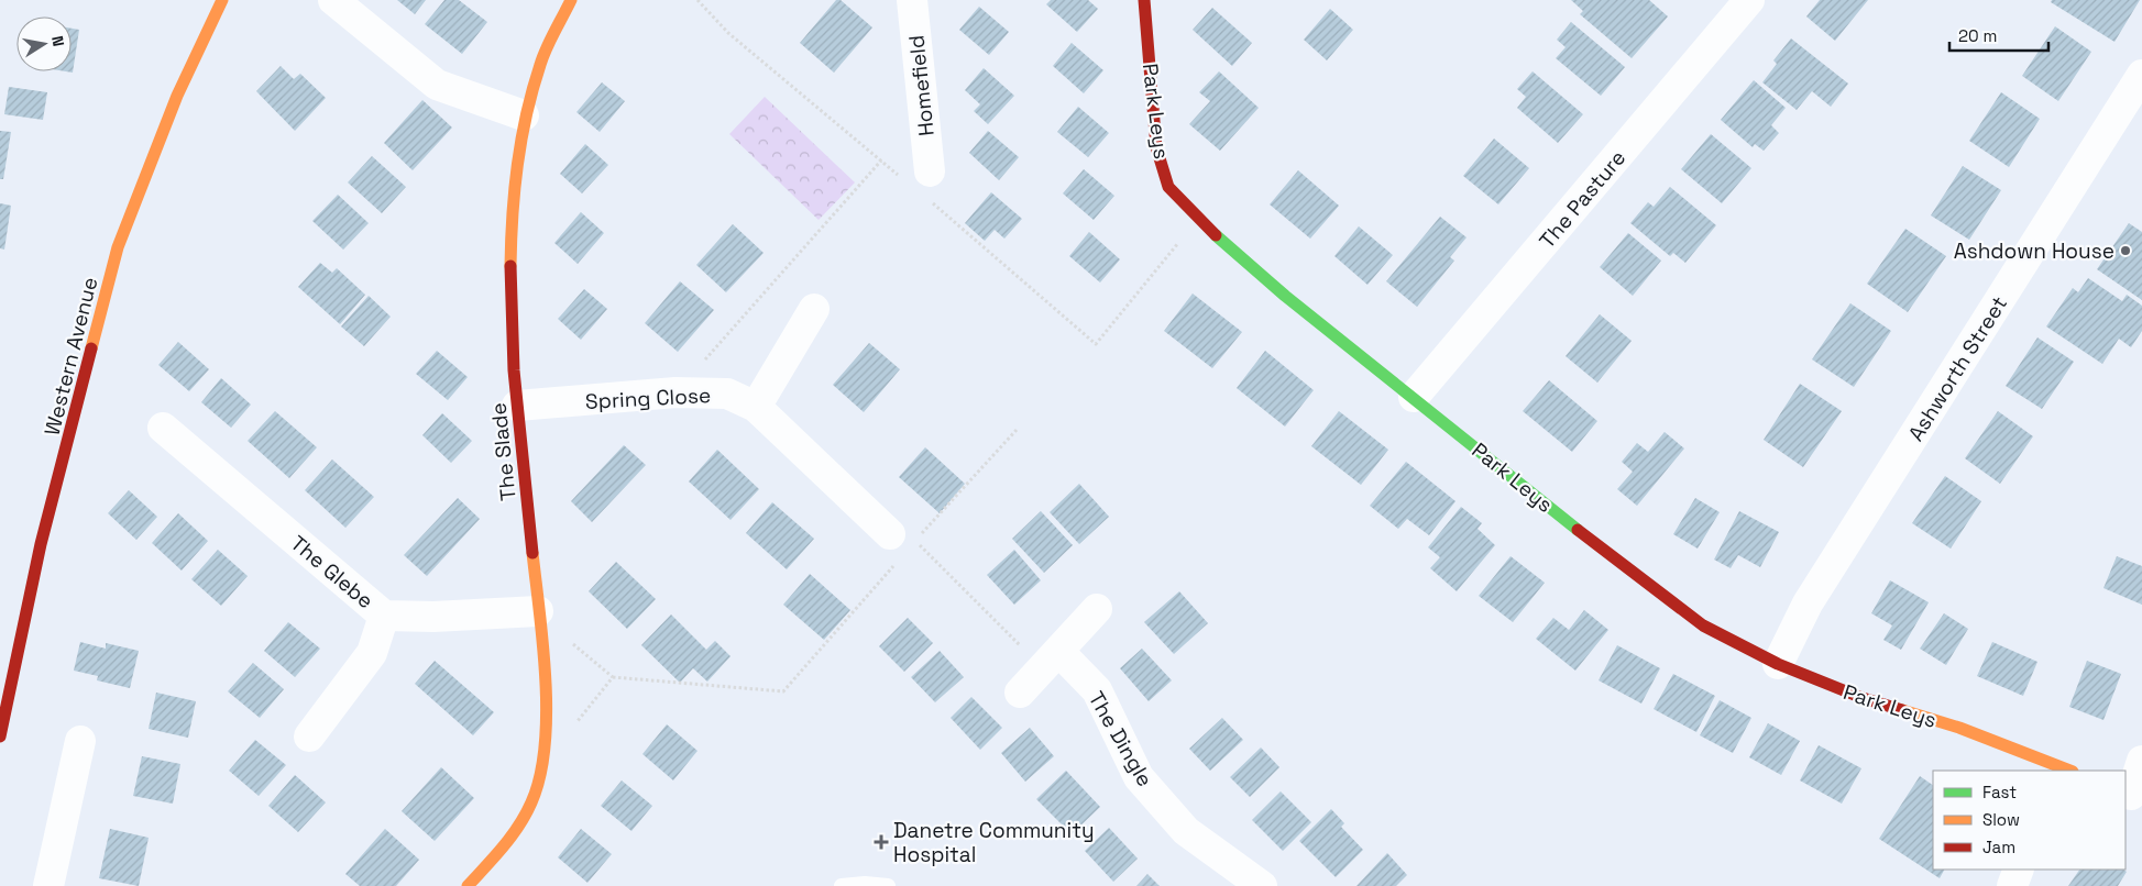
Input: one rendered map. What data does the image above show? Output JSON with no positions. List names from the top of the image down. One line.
{"streets":{"street":["Homefield","Park Leys","The Pasture","Western Avenue","Ashworth Street","Spring Close","The Slade","The Glebe","The Dingle"]},"crossings":[["Park Leys","The Pasture"],["Park Leys","Ashworth Street"],["Spring Close","The Slade"],["The Slade","The Glebe"]],"places":{"other":["Ashdown House"],"health":["Danetre Community Hospital"]},"legend":["Fast","Slow","Jam"],"scale_bar":"20 m","north":"right"}
